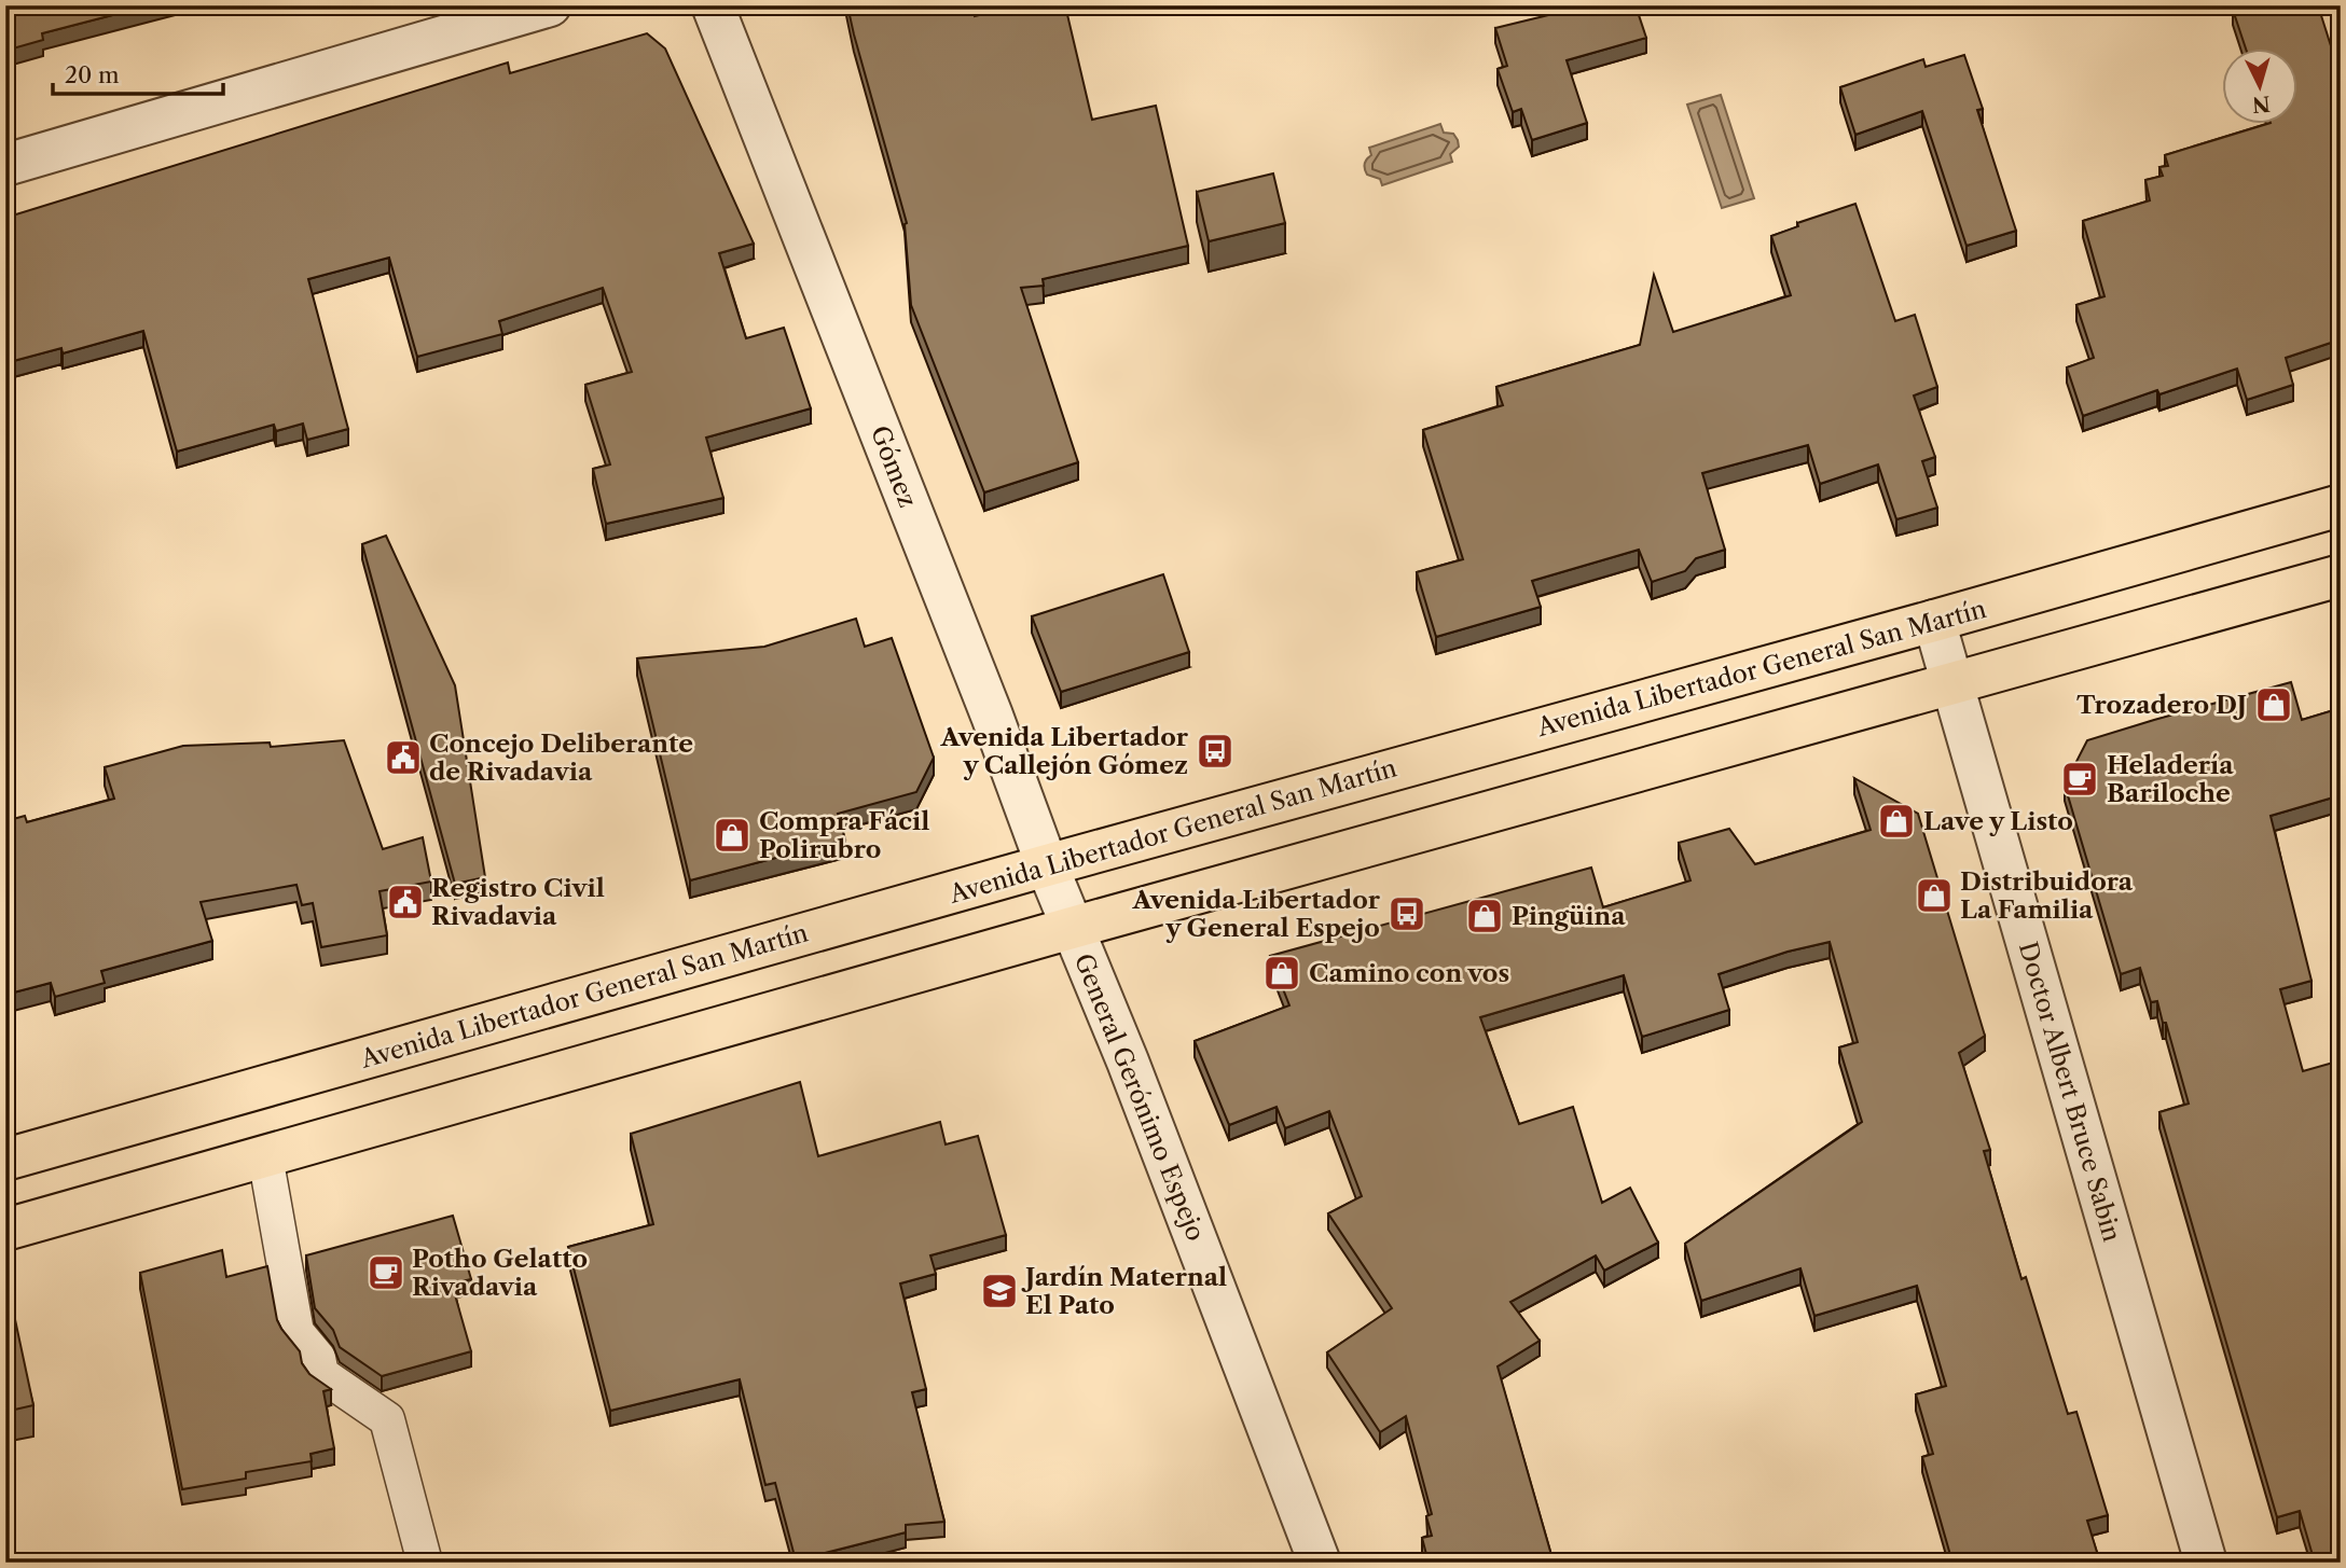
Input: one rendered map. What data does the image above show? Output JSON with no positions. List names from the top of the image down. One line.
{"streets":{"main road":["Avenida Libertador General San Martín"],"street":["Gómez","Doctor Albert Bruce Sabin","General Gerónimo Espejo"]},"crossings":[["Gómez","Avenida Libertador General San Martín"],["Gómez","General Gerónimo Espejo"],["Avenida Libertador General San Martín","Doctor Albert Bruce Sabin"]],"places":{"shop":["Trozadero DJ","Lave y Listo","Compra Fácil Polirubro","Distribuidora La Familia","Pingüina","Camino con vos"],"bus stop":["Avenida Libertador y Callejón Gómez","Avenida Libertador y General Espejo"],"public building":["Concejo Deliberante de Rivadavia","Registro Civil Rivadavia"],"cafe":["Heladería Bariloche","Potho Gelatto Rivadavia"],"school or university":["Jardín Maternal El Pato"]},"scale_bar":"20 m","north":"bottom"}
